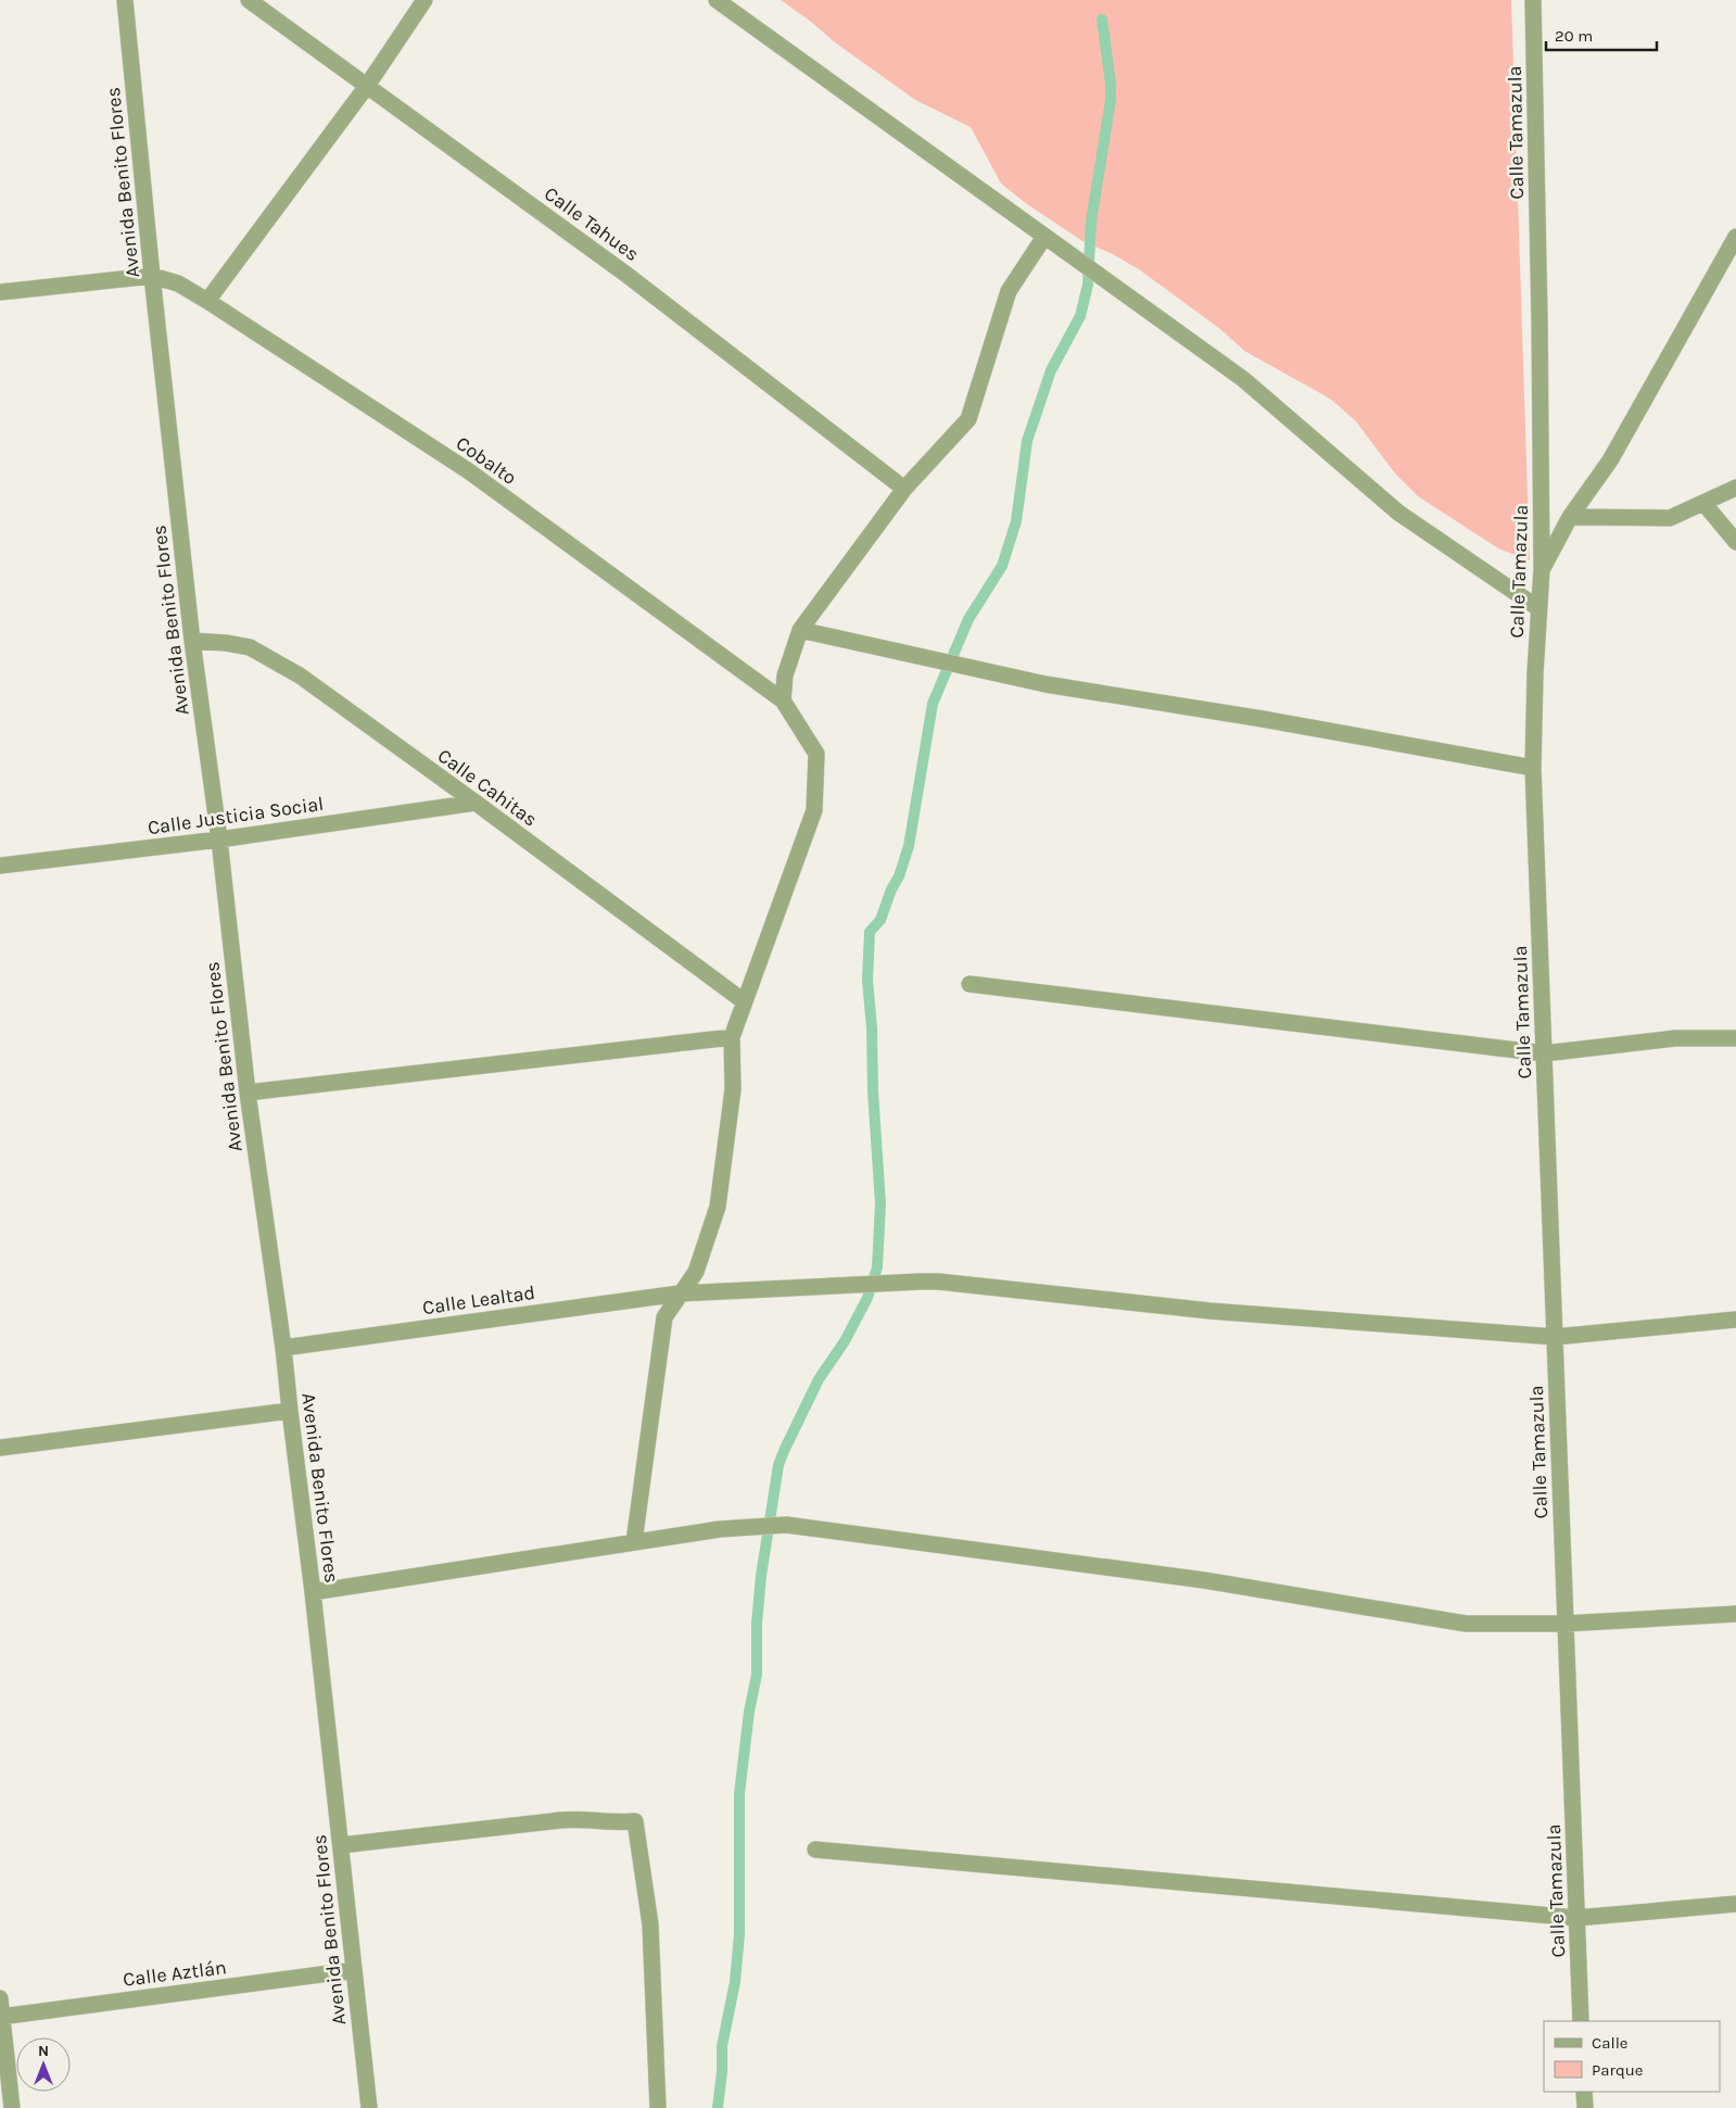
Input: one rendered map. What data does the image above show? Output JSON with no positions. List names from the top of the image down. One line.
{"streets":{"street":["Calle Tamazula","Avenida Benito Flores","Calle Tahues","Cobalto","Calle Cahitas","Calle Justicia Social","Calle Lealtad","Calle Aztlán"]},"crossings":[["Calle Tamazula","Calle Lealtad"],["Avenida Benito Flores","Cobalto"],["Avenida Benito Flores","Calle Cahitas"],["Avenida Benito Flores","Calle Justicia Social"],["Avenida Benito Flores","Calle Lealtad"],["Avenida Benito Flores","Calle Aztlán"],["Calle Cahitas","Calle Justicia Social"]],"legend":["Calle","Parque"],"scale_bar":"20 m","north":"top"}
